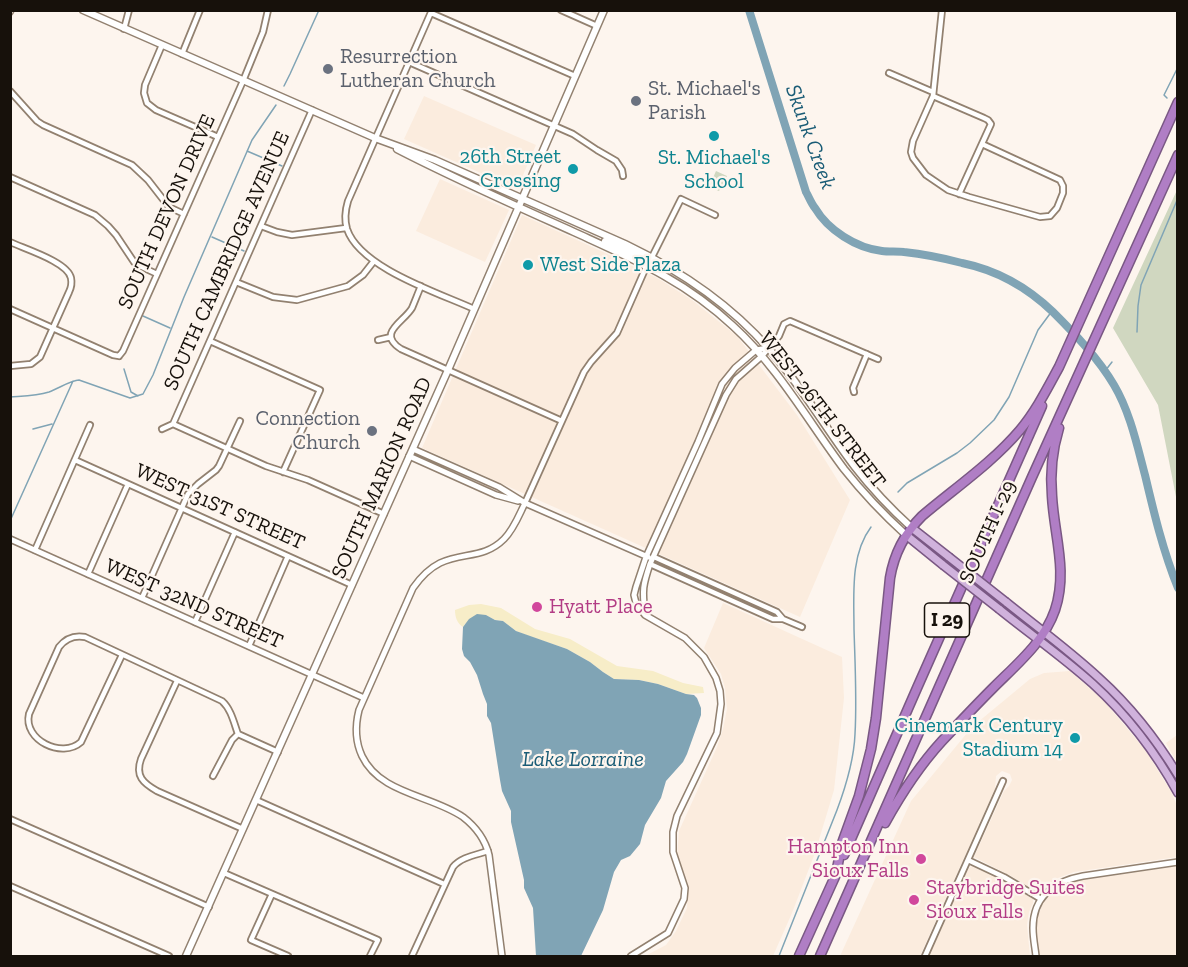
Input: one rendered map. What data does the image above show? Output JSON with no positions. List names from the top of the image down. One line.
{"streets":{"highway":["SOUTH I-29","I 29"],"main road":["WEST 26TH STREET","SOUTH MARION ROAD"],"street":["SOUTH DEVON DRIVE","SOUTH CAMBRIDGE AVENUE","WEST 31ST STREET","WEST 32ND STREET"]},"crossings":[["SOUTH DEVON DRIVE","WEST 26TH STREET"],["SOUTH CAMBRIDGE AVENUE","WEST 26TH STREET"],["WEST 26TH STREET","SOUTH MARION ROAD"],["SOUTH MARION ROAD","WEST 31ST STREET"],["SOUTH MARION ROAD","WEST 32ND STREET"]],"water":["Skunk Creek","Lake Lorraine"],"places":["Resurrection Lutheran Church","St. Michael's Parish","St. Michael's School","26th Street Crossing","West Side Plaza","Connection Church","Hyatt Place","Cinemark Century Stadium 14","Hampton Inn Sioux Falls","Staybridge Suites Sioux Falls"]}
